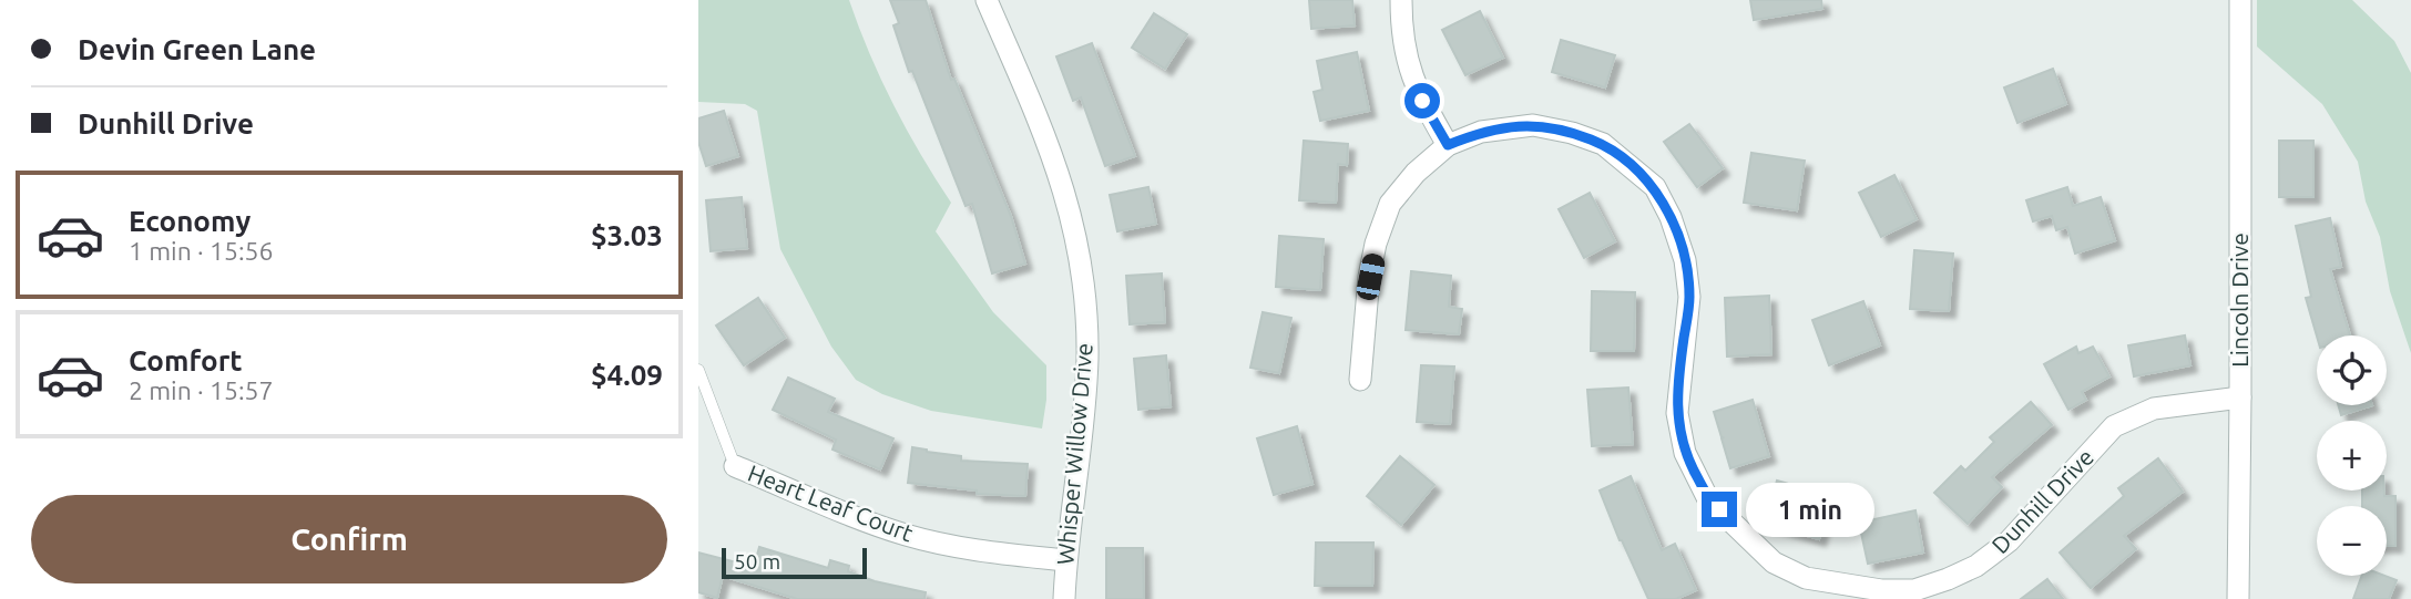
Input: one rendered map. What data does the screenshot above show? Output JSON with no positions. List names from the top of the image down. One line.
{"streets":{"street":["Lincoln Drive","Whisper Willow Drive","Dunhill Drive","Heart Leaf Court"]},"crossings":[["Lincoln Drive","Dunhill Drive"],["Whisper Willow Drive","Heart Leaf Court"]],"scale_bar":"50 m","page":{"banner":["Devin Green Lane","Dunhill Drive"],"list":[{"name":"Economy","note":"1 min · 15:56","value":"$3.03"},{"name":"Comfort","note":"2 min · 15:57","value":"$4.09"}],"map_buttons":["+","−"],"buttons":"Confirm","bubble":"1 min","scale":"50 m"}}
